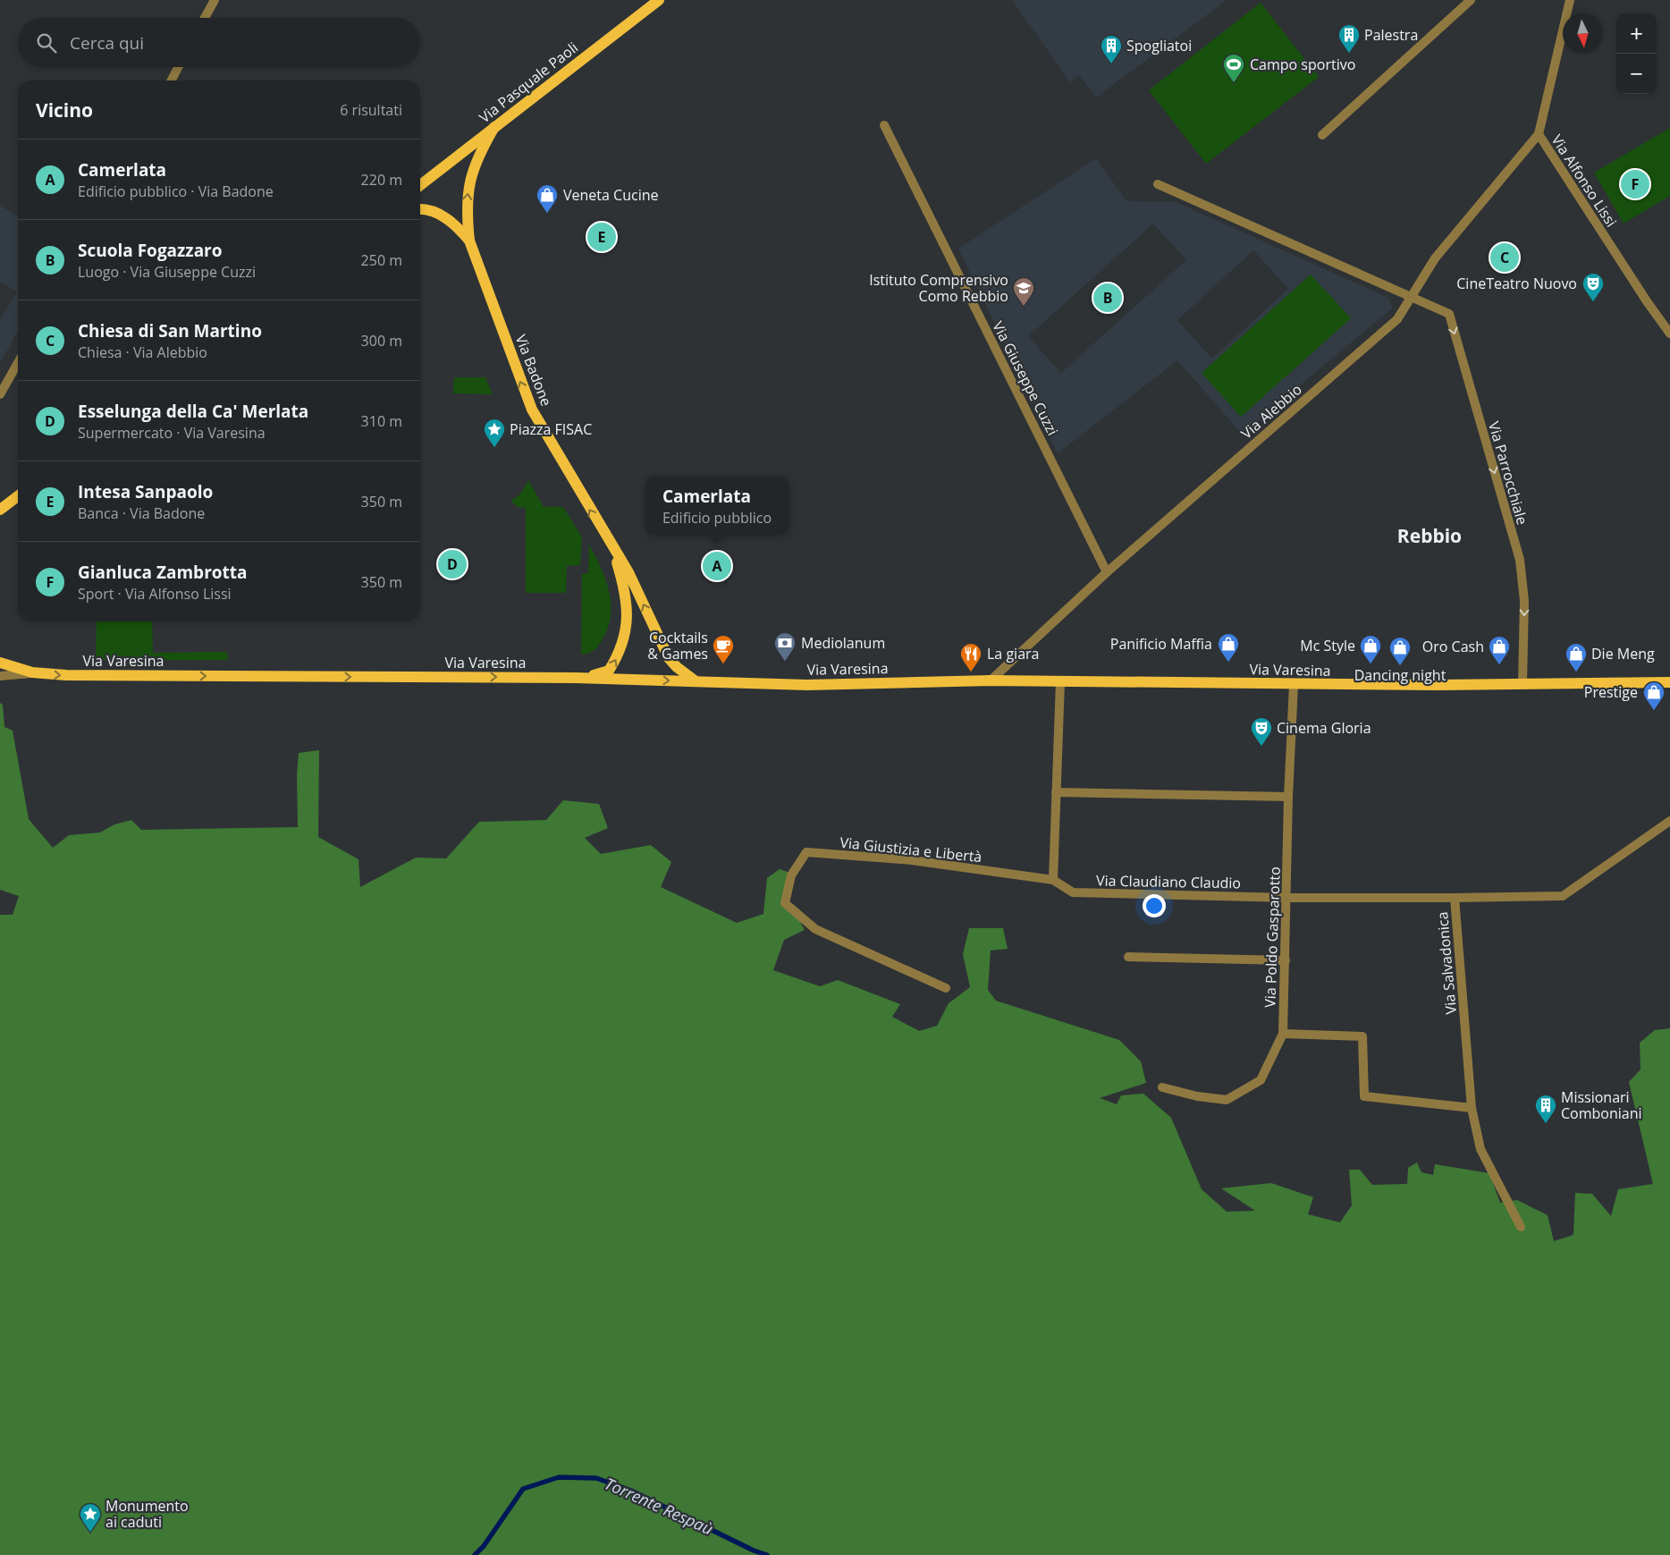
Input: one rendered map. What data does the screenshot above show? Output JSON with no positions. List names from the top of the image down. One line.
{"streets":{"main road":["Via Pasquale Paoli","Via Badone","Via Varesina"],"street":["Via Alfonso Lissi","Via Giuseppe Cuzzi","Via Alebbio","Via Parrocchiale","Via Giustizia e Libertà","Via Claudiano Claudio","Via Poldo Gasparotto","Via Salvadonica"]},"crossings":[["Via Pasquale Paoli","Via Badone"],["Via Alfonso Lissi","Via Alebbio"],["Via Badone","Via Varesina"],["Via Giuseppe Cuzzi","Via Alebbio"],["Via Alebbio","Via Parrocchiale"],["Via Alebbio","Via Varesina"],["Via Parrocchiale","Via Varesina"],["Via Varesina","Via Poldo Gasparotto"],["Via Giustizia e Libertà","Via Claudiano Claudio"],["Via Claudiano Claudio","Via Poldo Gasparotto"],["Via Claudiano Claudio","Via Salvadonica"]],"one_way":["Via Badone","Via Parrocchiale","Via Varesina"],"districts":["Rebbio"],"water":["Torrente Respaù"],"places":{"building":["Palestra","Spogliatoi","Missionari Comboniani"],"sports":["Campo sportivo"],"shop":["Veneta Cucine","Panificio Maffia","Mc Style","Oro Cash","Dancing night","Die Meng","Prestige"],"theatre":["CineTeatro Nuovo","Cinema Gloria"],"school or university":["Istituto Comprensivo Como Rebbio"],"place":["Piazza FISAC","Monumento ai caduti"],"bank":["Mediolanum"],"cafe":["Cocktails & Games"],"restaurant":["La giara"]},"north":"bottom","page":{"map_buttons":["+","−"],"search":"Cerca qui","heading":["Vicino","6 risultati"],"list":[{"mark":"A","name":"Camerlata","note":"Edificio pubblico · Via Badone","value":"220 m"},{"mark":"B","name":"Scuola Fogazzaro","note":"Luogo · Via Giuseppe Cuzzi","value":"250 m"},{"mark":"C","name":"Chiesa di San Martino","note":"Chiesa · Via Alebbio","value":"300 m"},{"mark":"D","name":"Esselunga della Ca' Merlata","note":"Supermercato · Via Varesina","value":"310 m"},{"mark":"E","name":"Intesa Sanpaolo","note":"Banca · Via Badone","value":"350 m"},{"mark":"F","name":"Gianluca Zambrotta","note":"Sport · Via Alfonso Lissi","value":"350 m"}],"pins":["F","E","C","B","D","A"],"popup":["Camerlata","Edificio pubblico"]}}
